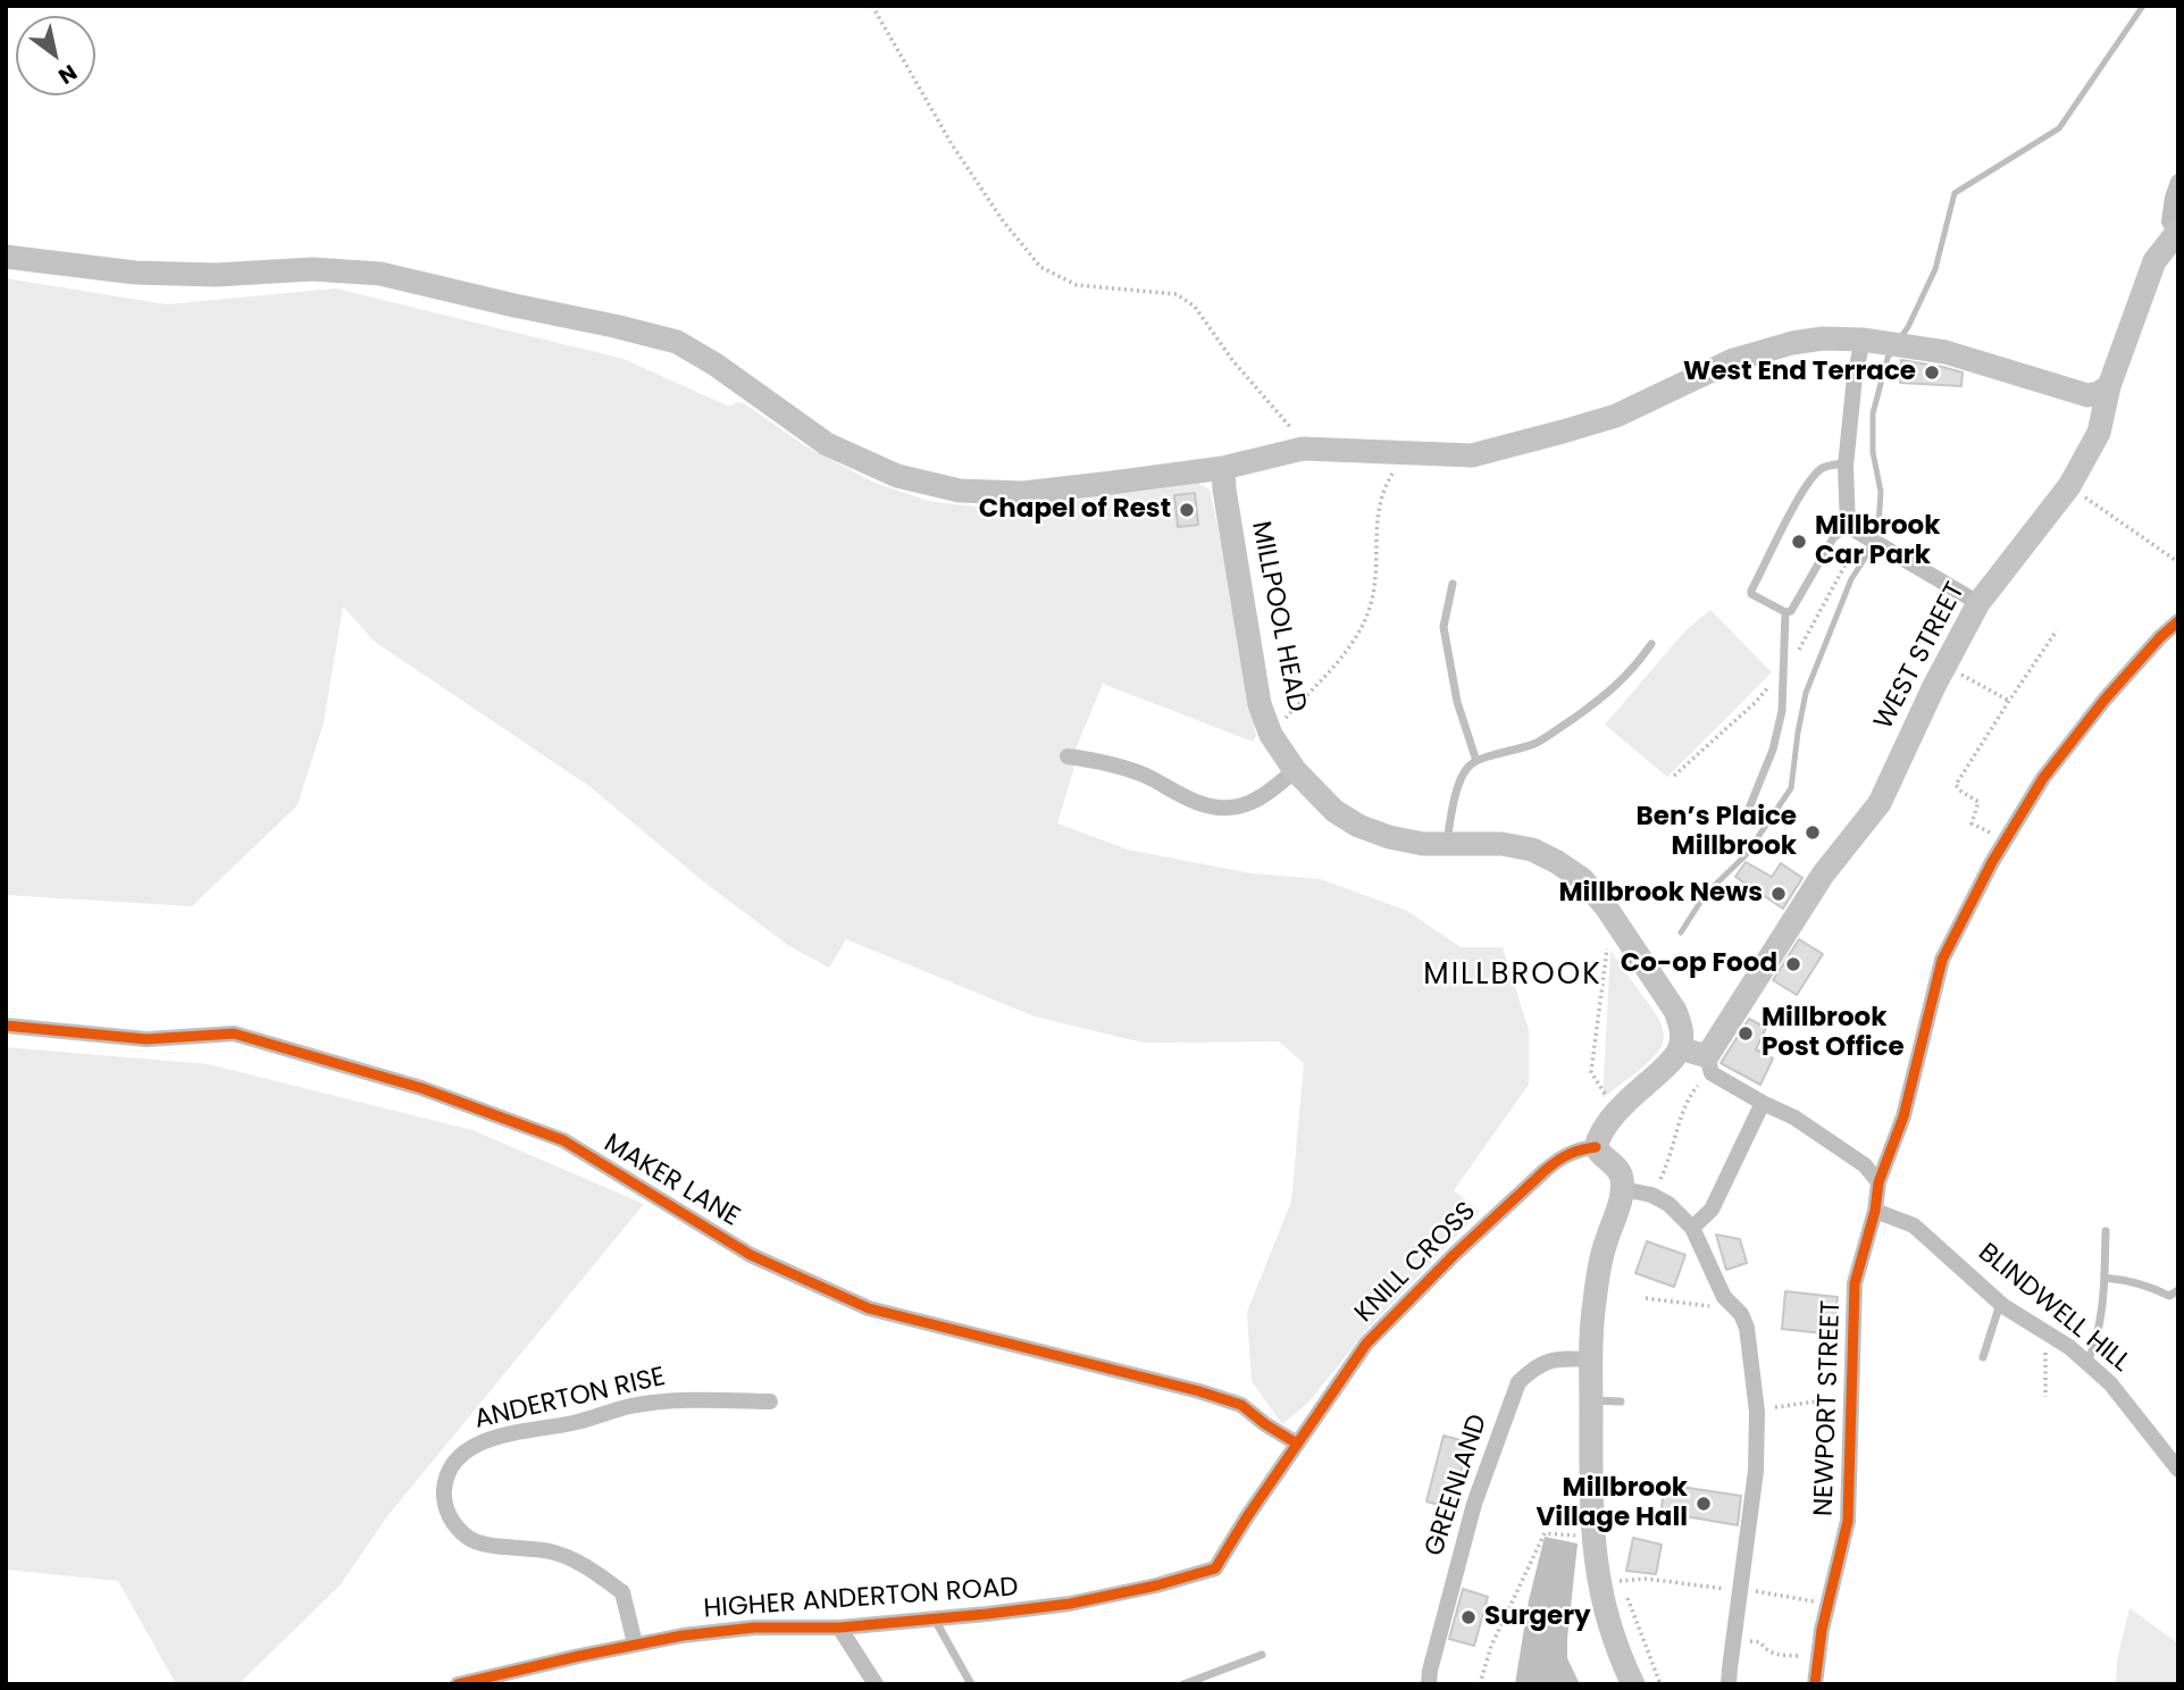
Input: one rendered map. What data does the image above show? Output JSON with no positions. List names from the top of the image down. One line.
{"streets":{"street":["MILLPOOL HEAD","WEST STREET","MAKER LANE","KNILL CROSS","BLINDWELL HILL","ANDERTON RISE","NEWPORT STREET","GREENLAND","HIGHER ANDERTON ROAD"]},"crossings":[["MAKER LANE","KNILL CROSS"],["MAKER LANE","HIGHER ANDERTON ROAD"],["KNILL CROSS","HIGHER ANDERTON ROAD"],["BLINDWELL HILL","NEWPORT STREET"],["ANDERTON RISE","HIGHER ANDERTON ROAD"]],"districts":["MILLBROOK"],"places":["West End Terrace","Chapel of Rest","Millbrook Car Park","Ben’s Plaice Millbrook","Millbrook News","Co-op Food","Millbrook Post Office","Millbrook Village Hall","Surgery"],"north":"bottom right"}
